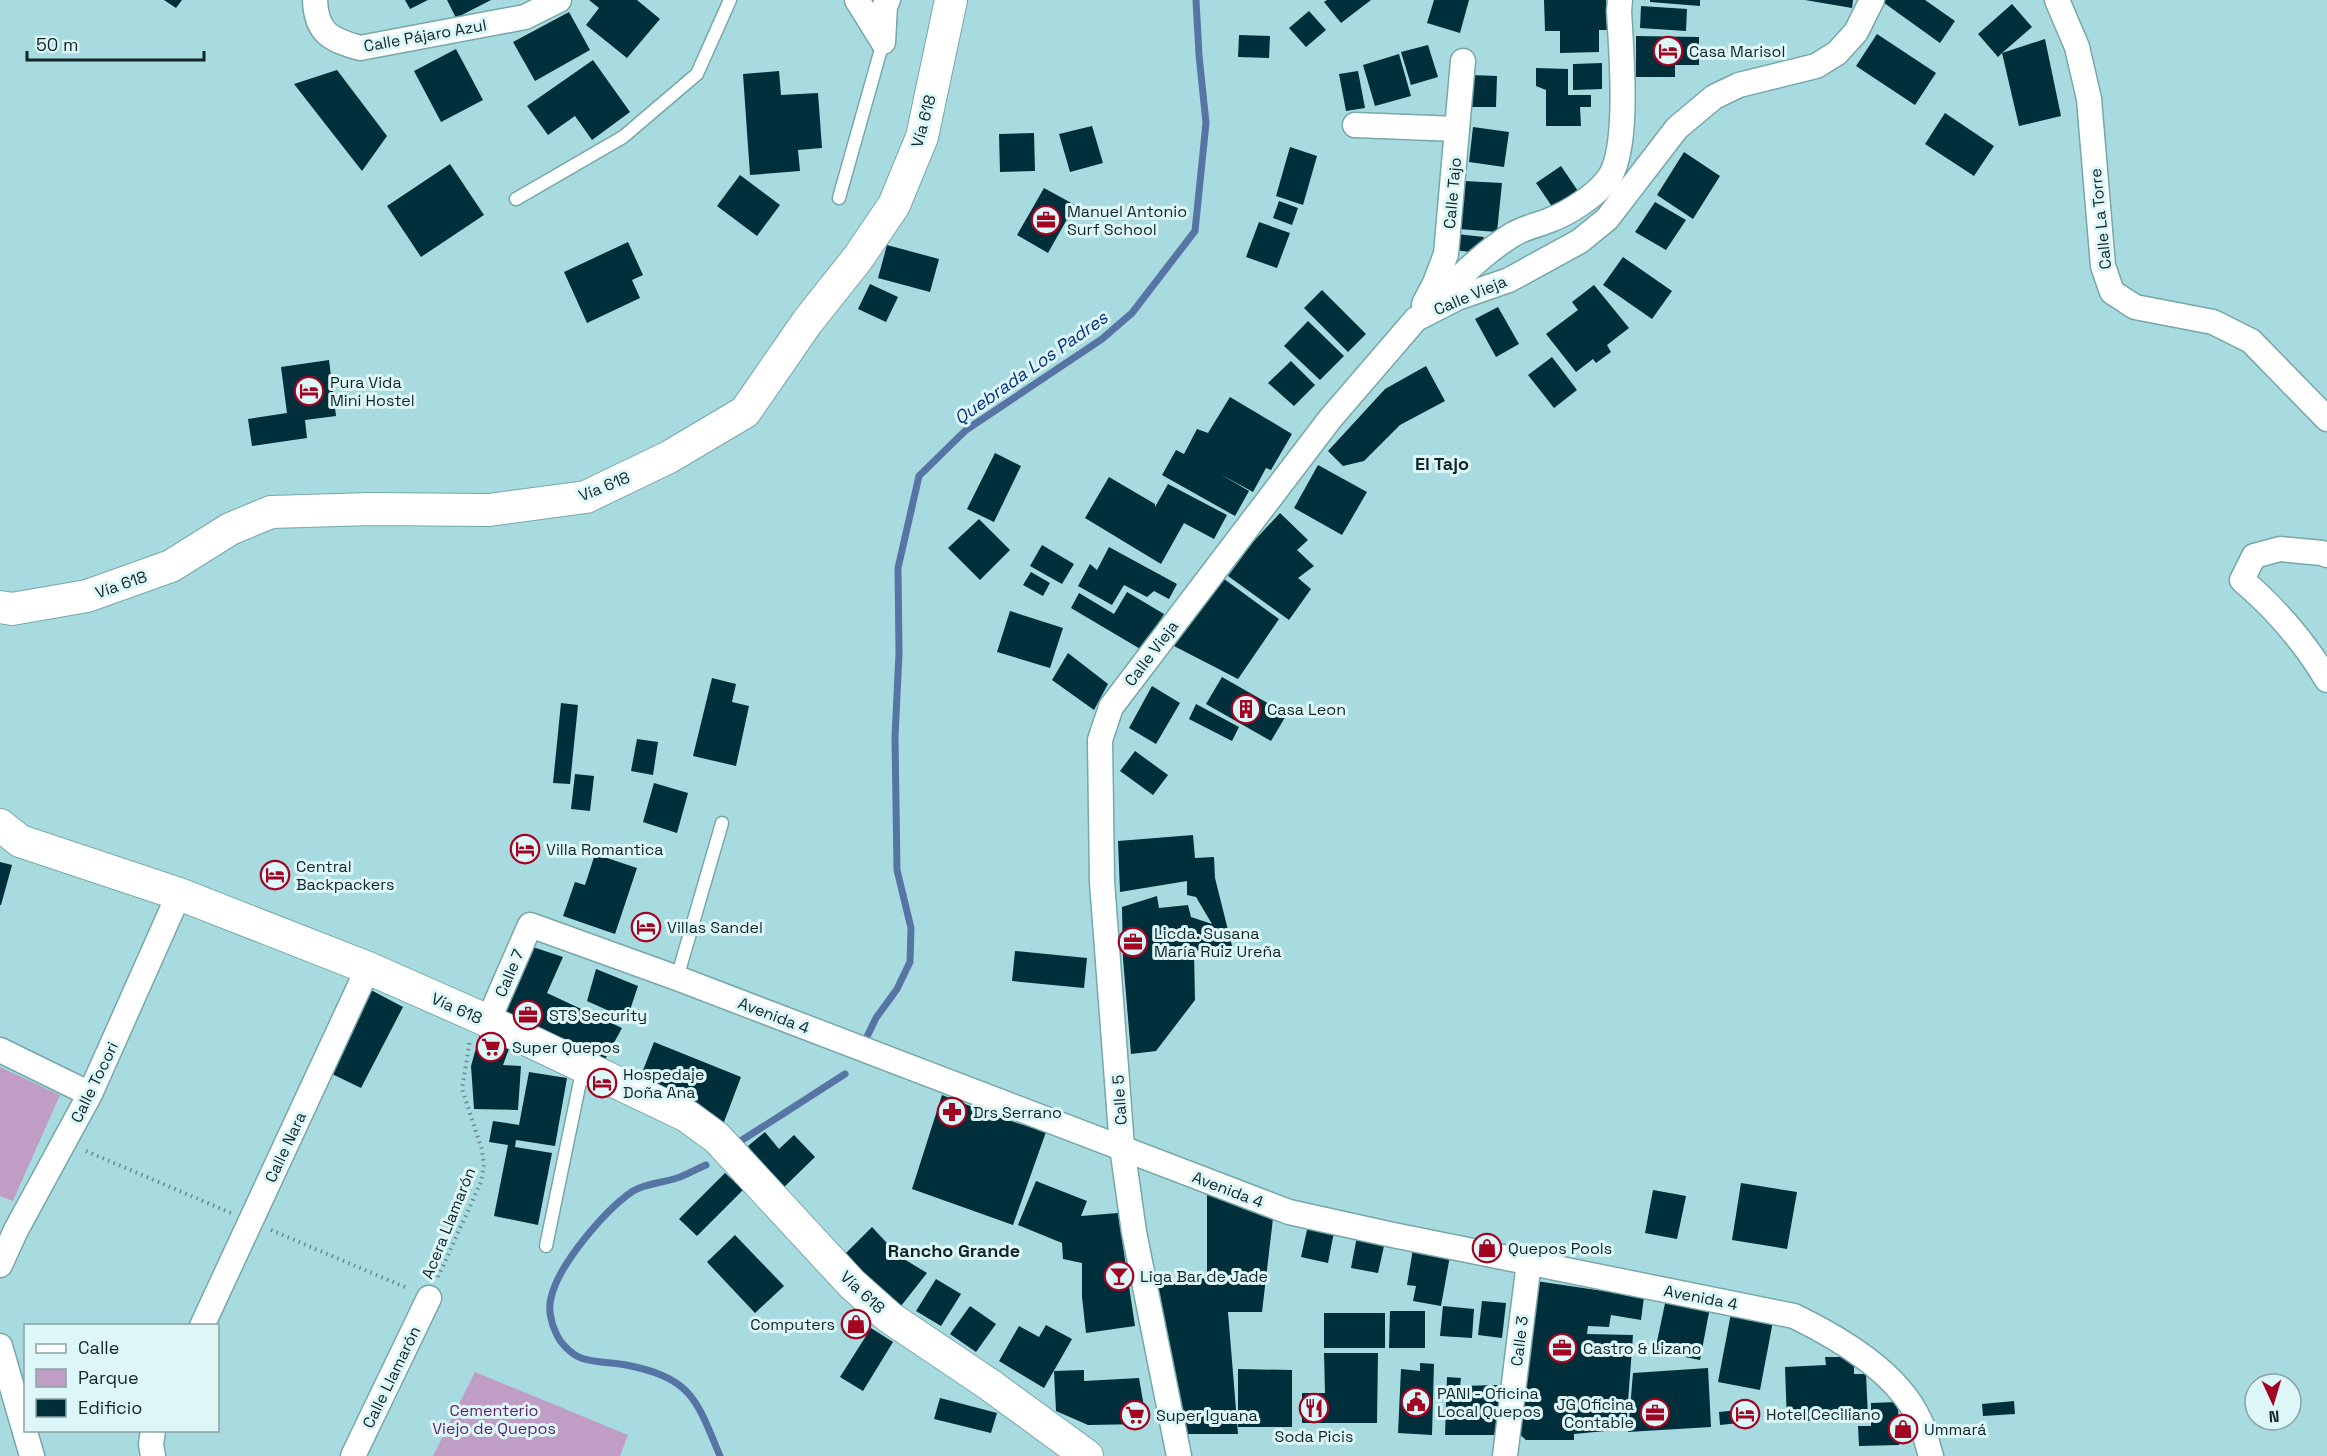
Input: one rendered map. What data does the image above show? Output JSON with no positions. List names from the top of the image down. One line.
{"streets":{"street":["Calle Pájaro Azul","Vía 618","Calle Tajo","Calle La Torre","Calle Vieja","Calle 7","Avenida 4","Calle Tocori","Calle 5","Calle Nara","Calle 3","Calle Llamarón"],"path":["Acera Llamarón"]},"crossings":[["Vía 618","Calle 7"],["Vía 618","Calle Tocori"],["Vía 618","Calle Nara"],["Vía 618","Acera Llamarón"],["Calle Tajo","Calle Vieja"],["Calle Vieja","Calle 5"],["Calle 7","Avenida 4"],["Calle 7","Acera Llamarón"],["Avenida 4","Calle 5"],["Avenida 4","Calle 3"],["Acera Llamarón","Calle Llamarón"]],"districts":["El Tajo","Rancho Grande"],"water":["Quebrada Los Padres"],"parks":["Cementerio Viejo de Quepos"],"places":{"hotel":["Casa Marisol","Pura Vida Mini Hostel","Villa Romantica","Central Backpackers","Villas Sandel","Hospedaje Doña Ana","Hotel Ceciliano"],"office":["Manuel Antonio Surf School","Licda. Susana María Ruiz Ureña","STS Security","Castro & Lizano","JG Oficina Contable"],"building":["Casa Leon"],"supermarket":["Super Quepos","Super Iguana"],"pharmacy":["Drs Serrano"],"shop":["Quepos Pools","Computers","Ummará"],"bar":["Liga Bar de Jade"],"public building":["PANI - Oficina Local Quepos"],"restaurant":["Soda Picis"]},"legend":["Calle","Parque","Edificio"],"scale_bar":"50 m","north":"bottom"}
